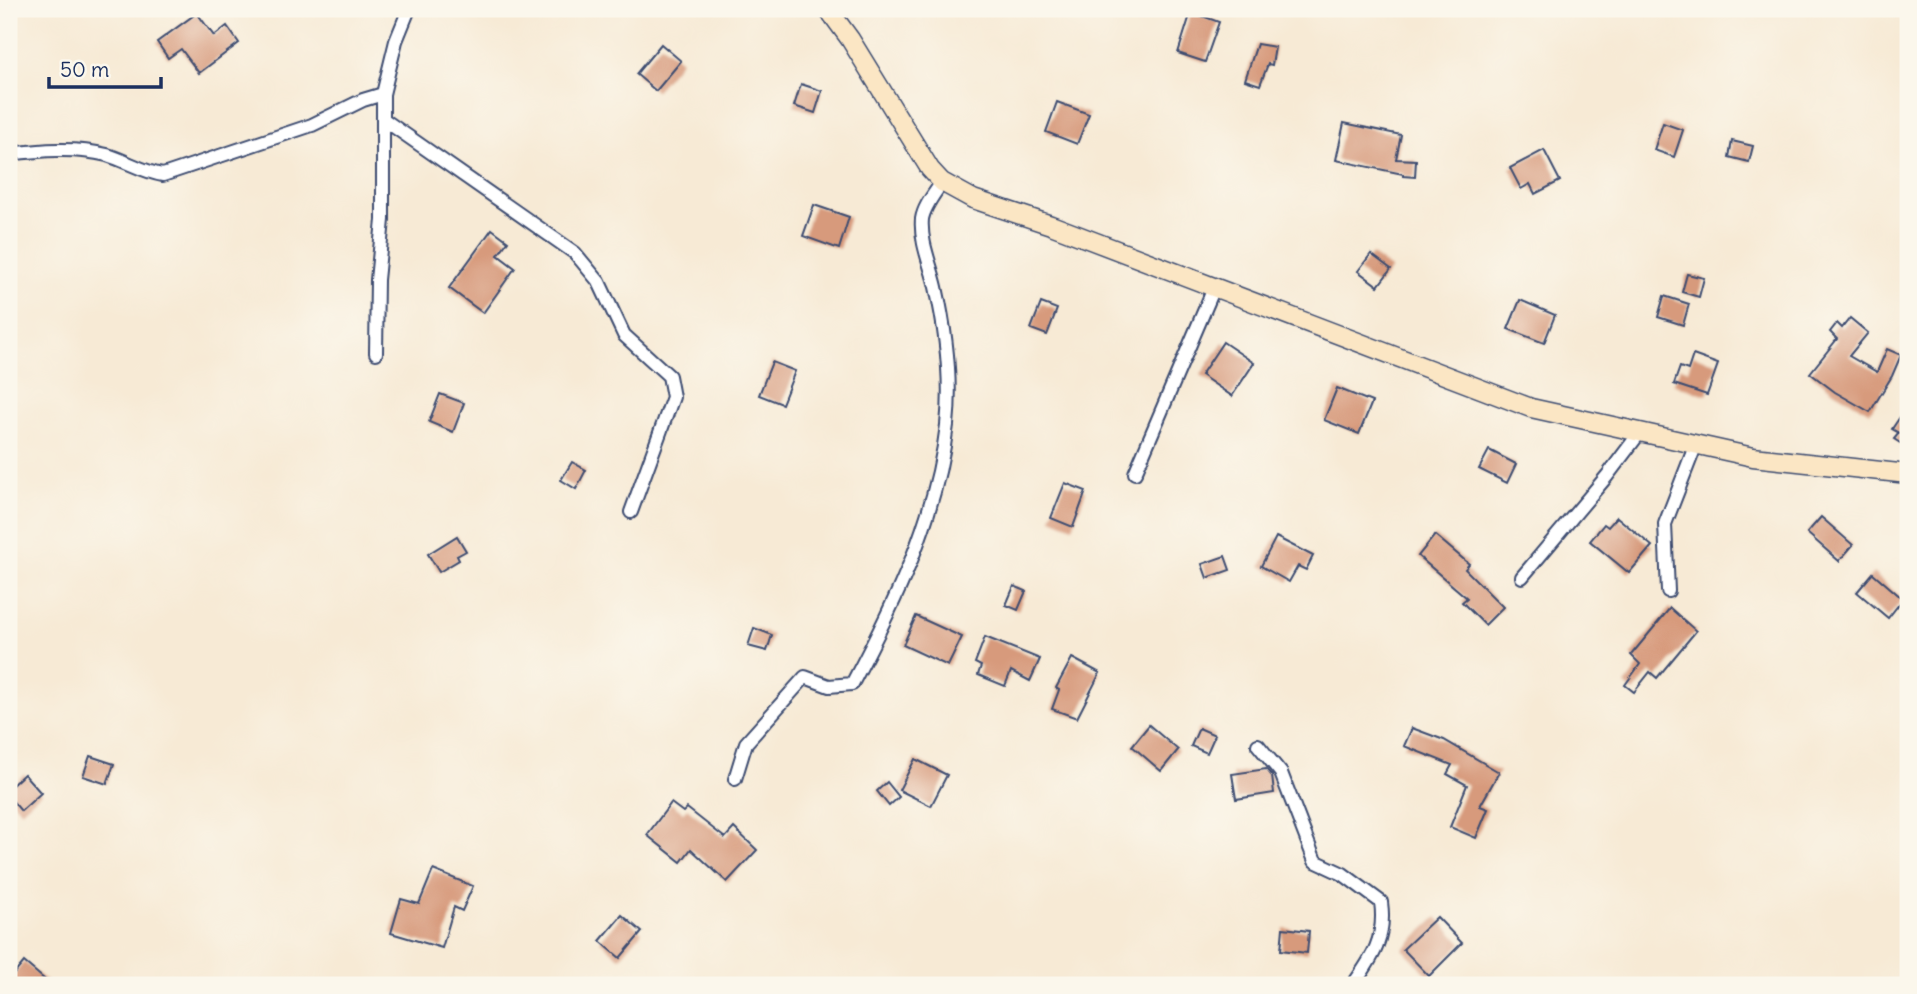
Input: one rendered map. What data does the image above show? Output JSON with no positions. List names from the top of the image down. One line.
{"scale_bar":"50 m"}
